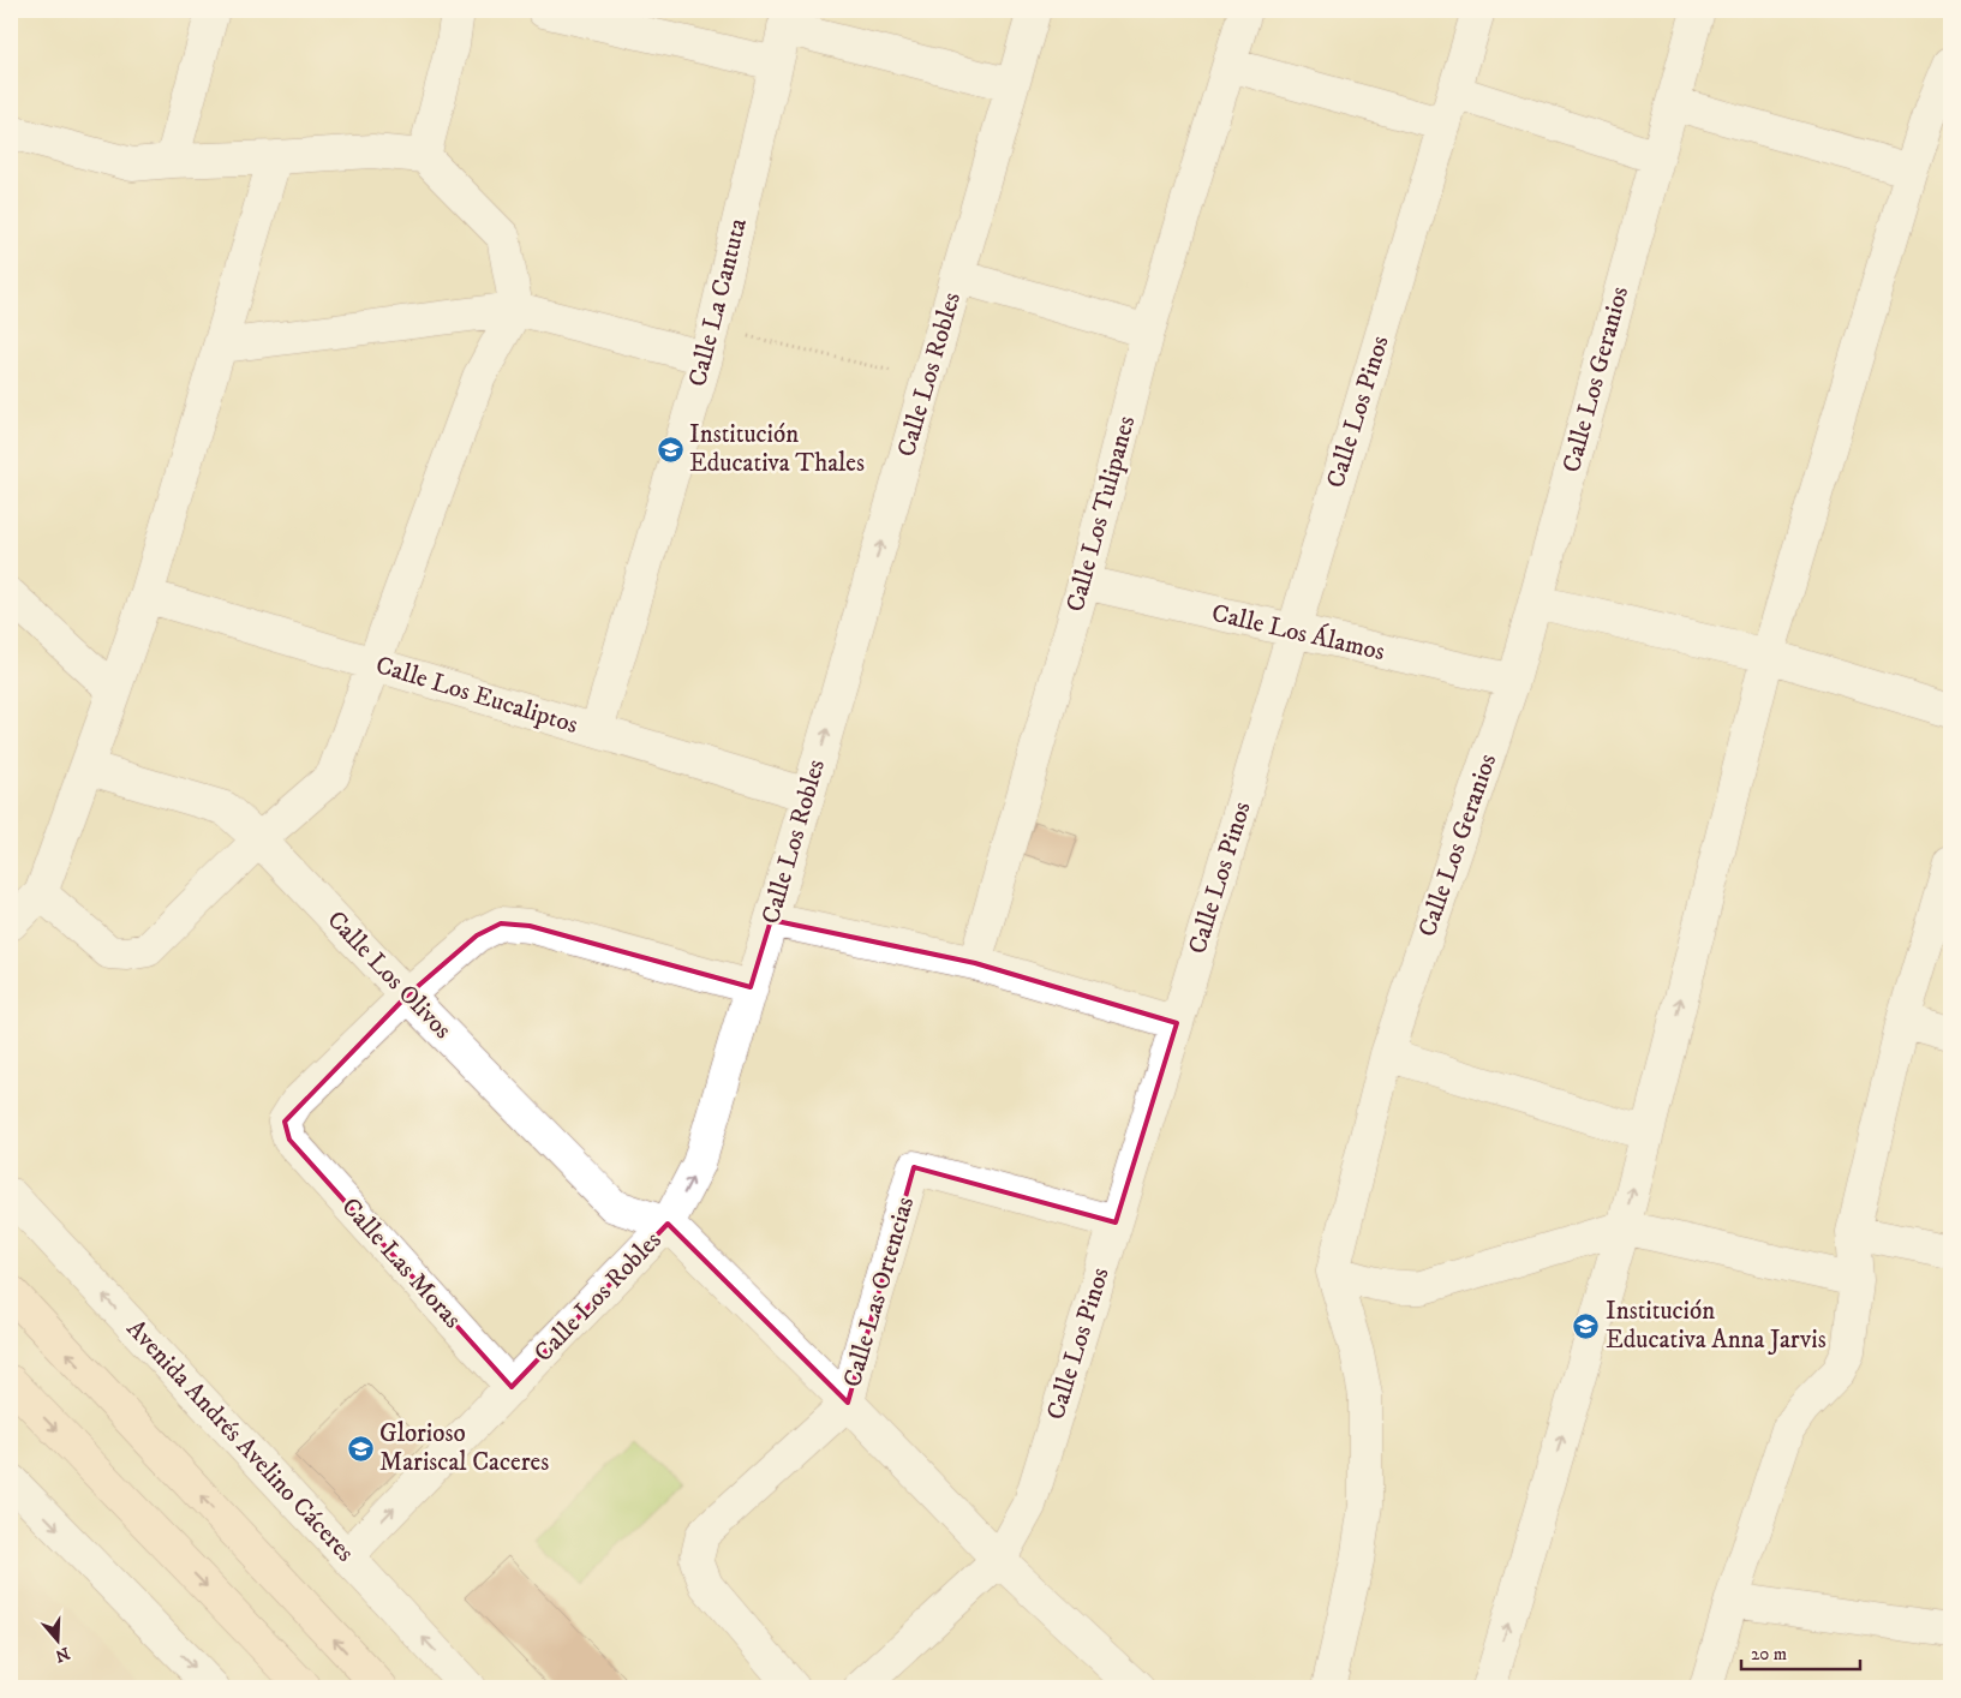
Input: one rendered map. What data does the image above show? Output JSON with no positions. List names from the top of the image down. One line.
{"streets":{"street":["Calle La Cantuta","Calle Los Robles","Calle Los Geranios","Calle Los Pinos","Calle Los Tulipanes","Calle Los Álamos","Calle Los Eucaliptos","Calle Los Olivos","Calle Las Moras","Calle Las Ortencias","Avenida Andrés Avelino Cáceres"]},"crossings":[["Calle La Cantuta","Calle Los Eucaliptos"],["Calle Los Robles","Calle Los Eucaliptos"],["Calle Los Robles","Calle Los Olivos"],["Calle Los Robles","Calle Las Moras"],["Calle Los Robles","Avenida Andrés Avelino Cáceres"],["Calle Los Geranios","Calle Los Álamos"],["Calle Los Pinos","Calle Los Álamos"],["Calle Los Pinos","Calle Las Ortencias"],["Calle Los Tulipanes","Calle Los Álamos"],["Calle Los Olivos","Calle Las Moras"]],"one_way":["Calle Los Robles"],"places":{"school or university":["Institución Educativa Thales","Institución Educativa Anna Jarvis","Glorioso Mariscal Caceres"]},"scale_bar":"20 m","north":"bottom"}
